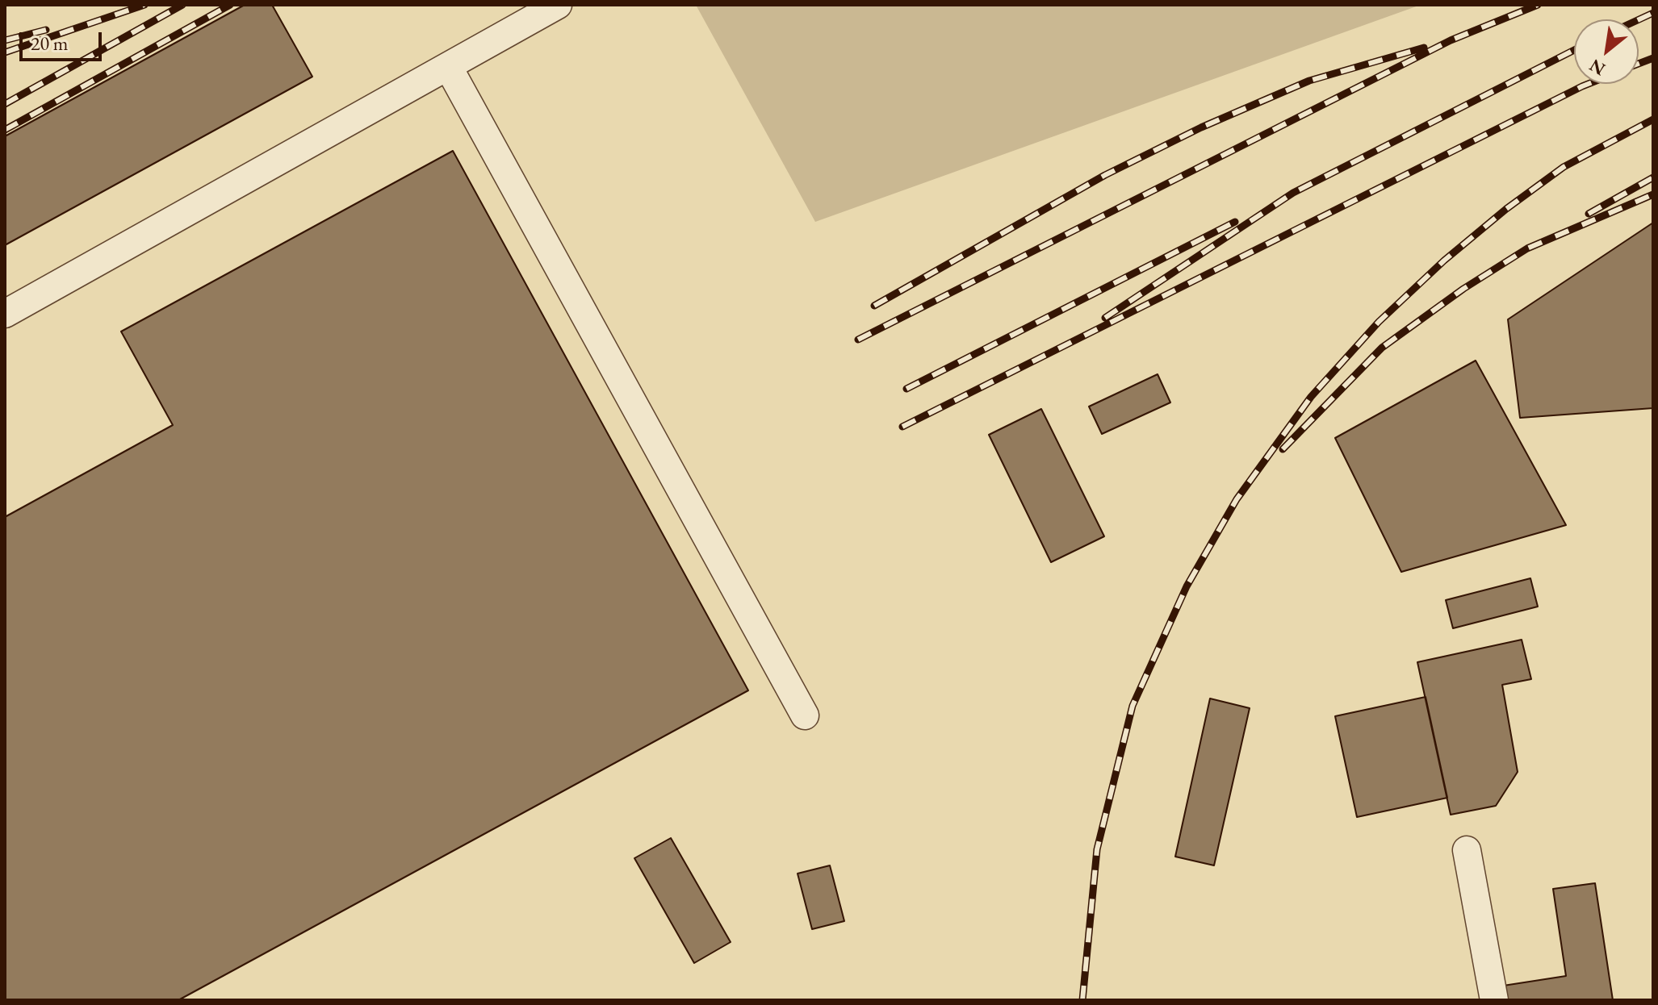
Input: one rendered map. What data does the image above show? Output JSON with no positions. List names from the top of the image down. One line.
{"scale_bar":"20 m","north":"bottom left"}
